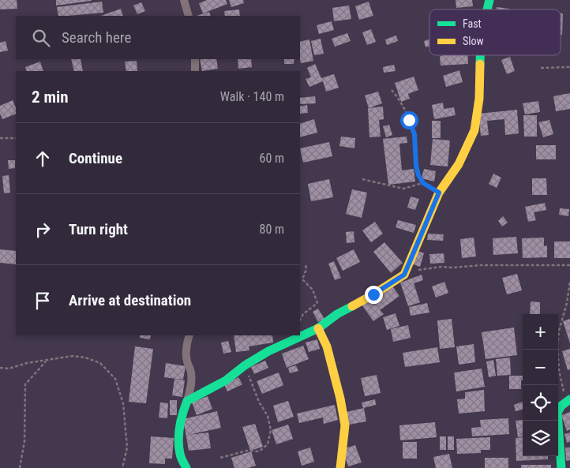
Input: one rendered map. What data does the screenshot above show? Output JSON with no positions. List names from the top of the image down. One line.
{"legend":["Fast","Slow"],"page":{"search":"Search here","heading":["2 min","Walk · 140 m"],"list":[["Continue","60 m"],["Turn right","80 m"],"Arrive at destination"],"map_buttons":["+","−"]}}
